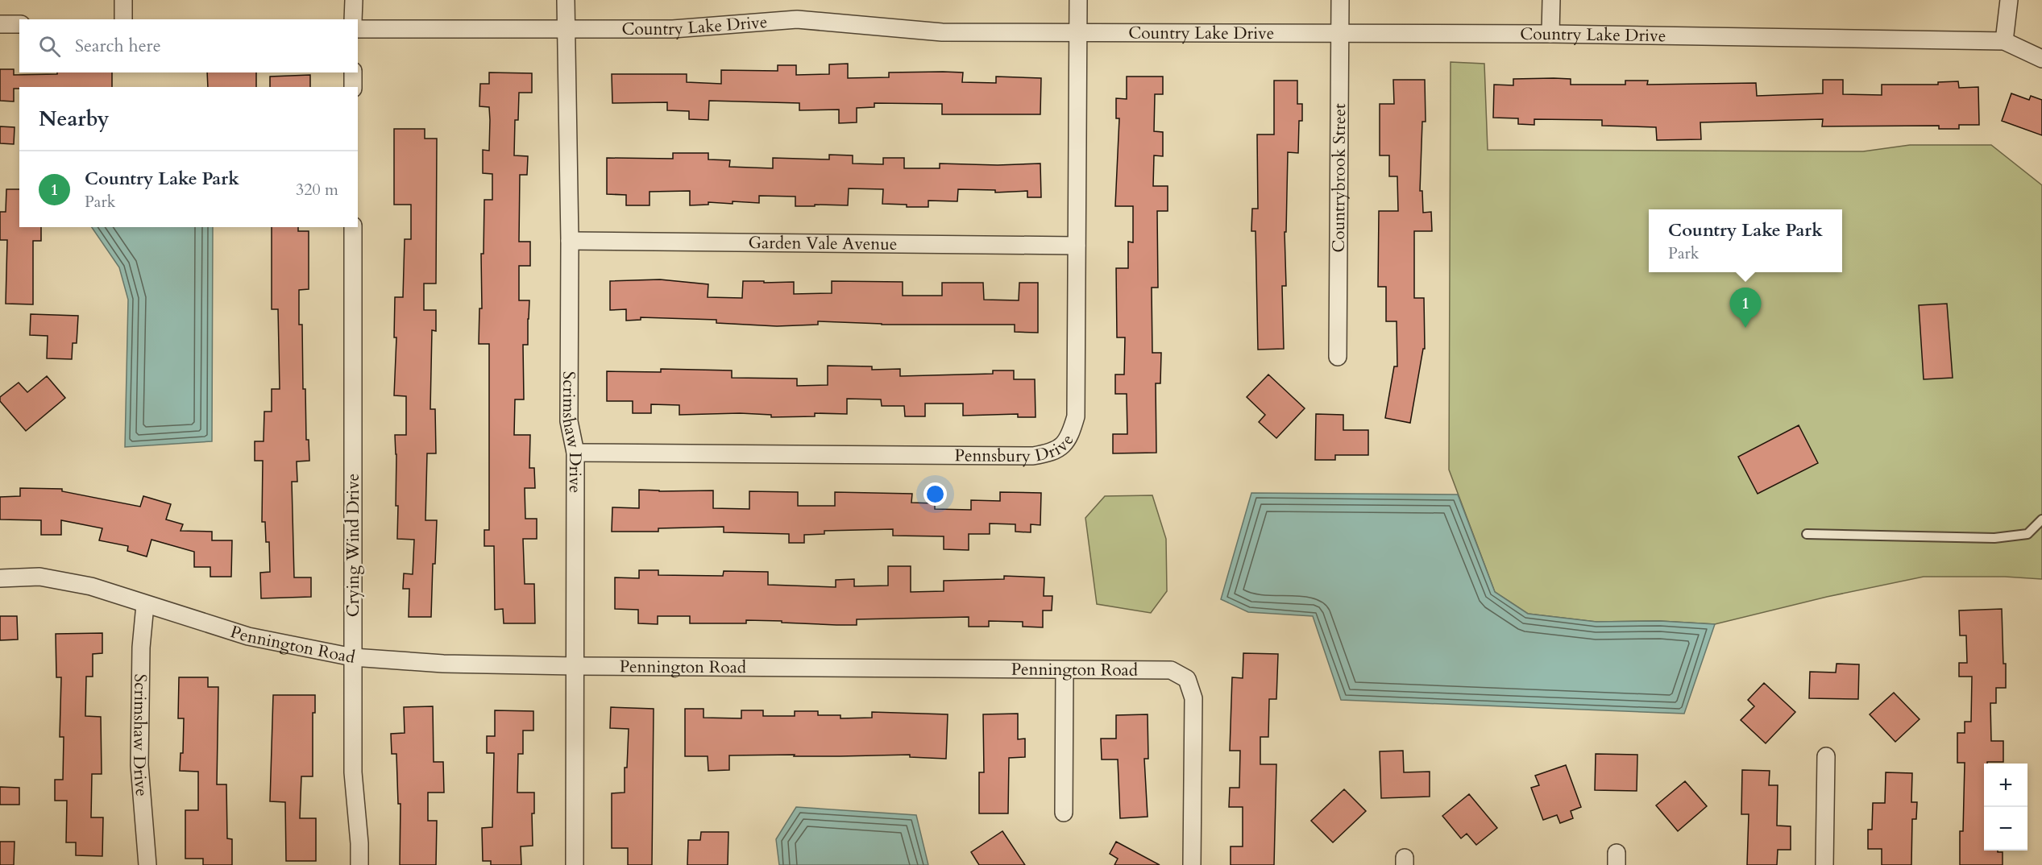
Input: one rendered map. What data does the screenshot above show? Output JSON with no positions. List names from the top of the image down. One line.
{"streets":{"street":["Country Lake Drive","Countrybrook Street","Garden Vale Avenue","Scrimshaw Drive","Pennsbury Drive","Crying Wind Drive","Pennington Road"]},"crossings":[["Country Lake Drive","Countrybrook Street"],["Country Lake Drive","Scrimshaw Drive"],["Country Lake Drive","Pennsbury Drive"],["Garden Vale Avenue","Scrimshaw Drive"],["Garden Vale Avenue","Pennsbury Drive"],["Scrimshaw Drive","Pennsbury Drive"],["Scrimshaw Drive","Pennington Road"],["Crying Wind Drive","Pennington Road"]],"page":{"search":"Search here","heading":"Nearby","list":[{"mark":"1","name":"Country Lake Park","note":"Park","value":"320 m"}],"popup":["Country Lake Park","Park"],"pins":"1","map_buttons":["+","−"]}}
